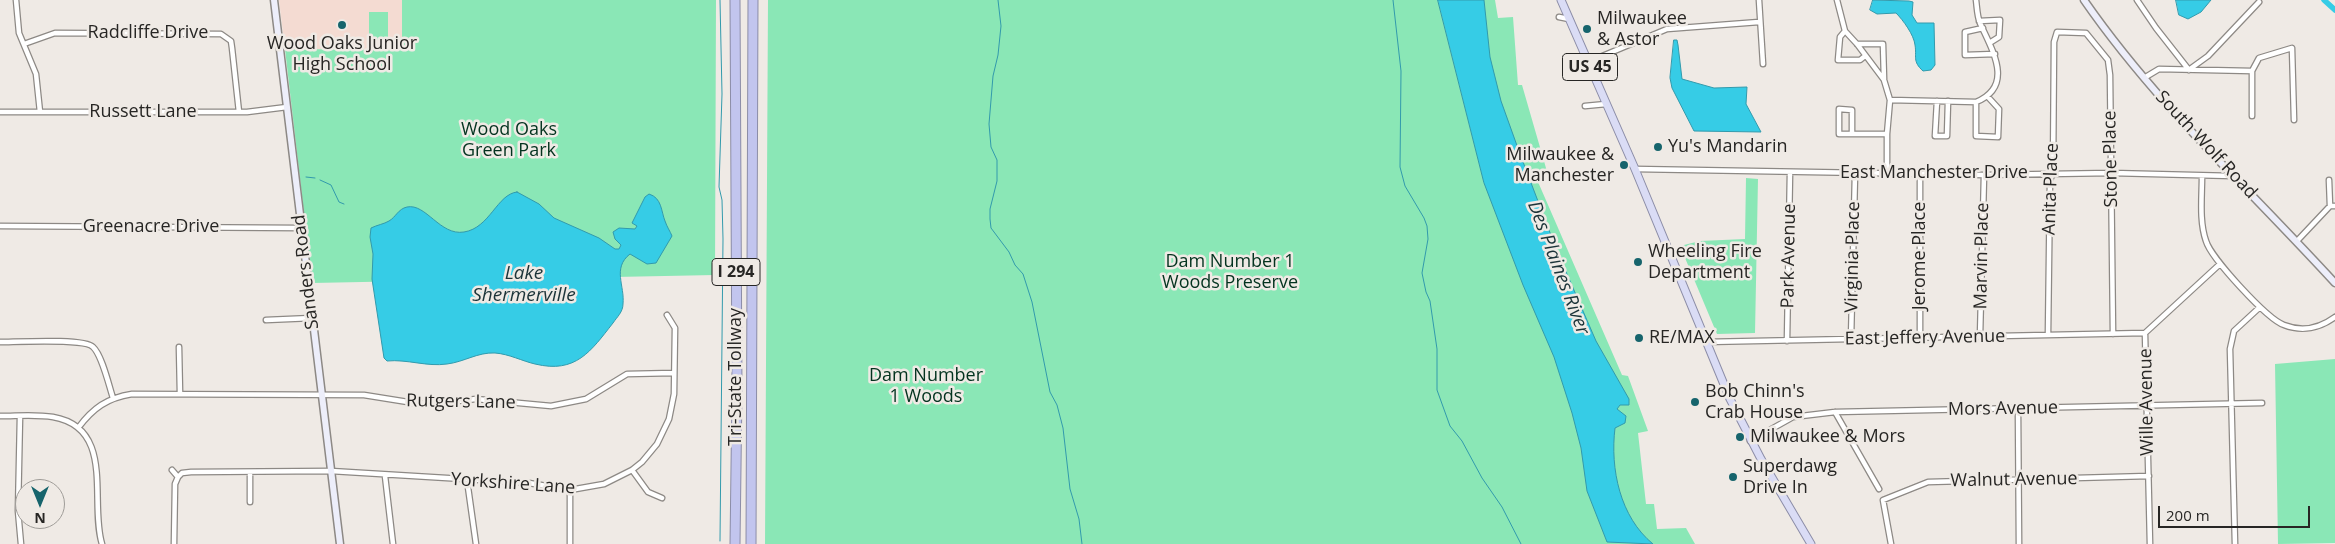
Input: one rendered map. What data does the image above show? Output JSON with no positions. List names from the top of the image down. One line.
{"streets":{"highway":["I 294","Tri-State Tollway"],"main road":["US 45","South Wolf Road","Sanders Road"],"street":["Radcliffe Drive","Russett Lane","Stone Place","East Manchester Drive","Anita Place","Greenacre Drive","Park Avenue","Jerome Place","Marvin Place","Virginia Place","East Jeffery Avenue","Rutgers Lane","Wille Avenue","Mors Avenue","Walnut Avenue","Yorkshire Lane"]},"crossings":[["Radcliffe Drive","Russett Lane"],["US 45","East Manchester Drive"],["US 45","East Jeffery Avenue"],["US 45","Mors Avenue"],["Russett Lane","Sanders Road"],["South Wolf Road","East Manchester Drive"],["Stone Place","East Manchester Drive"],["Stone Place","Anita Place"],["Stone Place","East Jeffery Avenue"],["East Manchester Drive","Anita Place"],["East Manchester Drive","Park Avenue"],["East Manchester Drive","Jerome Place"],["East Manchester Drive","Marvin Place"],["East Manchester Drive","Virginia Place"],["Anita Place","East Jeffery Avenue"],["Greenacre Drive","Sanders Road"],["Park Avenue","East Jeffery Avenue"],["Jerome Place","East Jeffery Avenue"],["Marvin Place","East Jeffery Avenue"],["Virginia Place","East Jeffery Avenue"],["Sanders Road","Rutgers Lane"],["Sanders Road","Yorkshire Lane"],["East Jeffery Avenue","Wille Avenue"],["Rutgers Lane","Yorkshire Lane"],["Wille Avenue","Mors Avenue"],["Wille Avenue","Walnut Avenue"]],"water":["Des Plaines River","Lake Shermerville"],"parks":["Wood Oaks Green Park","Dam Number 1 Woods Preserve","Dam Number 1 Woods"],"places":["Wood Oaks Junior High School","Milwaukee & Astor","Yu's Mandarin","Milwaukee & Manchester","Wheeling Fire Department","RE/MAX","Bob Chinn's Crab House","Milwaukee & Mors","Superdawg Drive In"],"scale_bar":"200 m","north":"bottom"}
